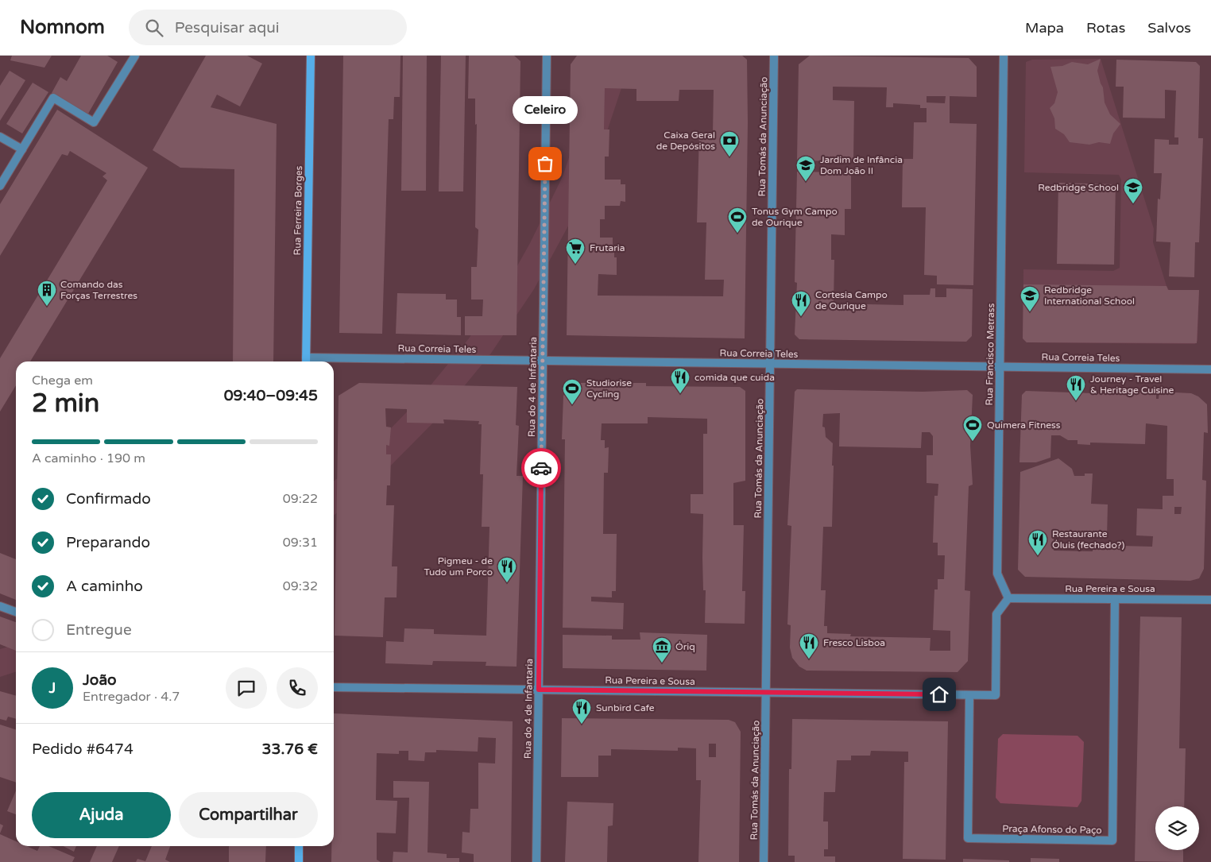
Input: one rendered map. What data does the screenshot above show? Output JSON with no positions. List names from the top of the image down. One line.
{"streets":{"main road":["Rua Ferreira Borges"],"street":["Rua Tomás da Anunciação","Rua Correia Teles","Rua Francisco Metrass","Rua do 4 de Infantaria","Rua Pereira e Sousa","Praça Afonso do Paço"]},"crossings":[["Rua Tomás da Anunciação","Rua Correia Teles"],["Rua Tomás da Anunciação","Rua Pereira e Sousa"],["Rua Ferreira Borges","Rua Correia Teles"],["Rua Correia Teles","Rua Francisco Metrass"],["Rua Correia Teles","Rua do 4 de Infantaria"],["Rua Francisco Metrass","Rua Pereira e Sousa"],["Rua do 4 de Infantaria","Rua Pereira e Sousa"],["Rua Pereira e Sousa","Praça Afonso do Paço"]],"places":{"bank":["Caixa Geral de Depósitos"],"other":["Celeiro"],"school or university":["Jardim de Infância Dom João II","Redbridge School","Redbridge International School"],"sports":["Tonus Gym Campo de Ourique","Studiorise Cycling","Quimera Fitness"],"supermarket":["Frutaria"],"building":["Comando das Forças Terrestres"],"restaurant":["Cortesia Campo de Ourique","comida que cuida","Journey - Travel & Heritage Cuisine","Restaurante Óluis (fechado?)","Pigmeu - de Tudo um Porco","Fresco Lisboa","Sunbird Cafe"],"museum":["Óriq"]},"page":{"header":"Nomnom","search":"Pesquisar aqui","nav":["Mapa","Rotas","Salvos"],"bubble":"Celeiro","heading":["2 min","Chega em","09:40–09:45"],"panel":["João","Entregador · 4.7","Pedido #6474","33.76 €"],"bar":"A caminho · 190 m","list":[["Confirmado","09:22"],["Preparando","09:31"],["A caminho","09:32"],"Entregue"],"round":"J","buttons":["Ajuda","Compartilhar"]}}
